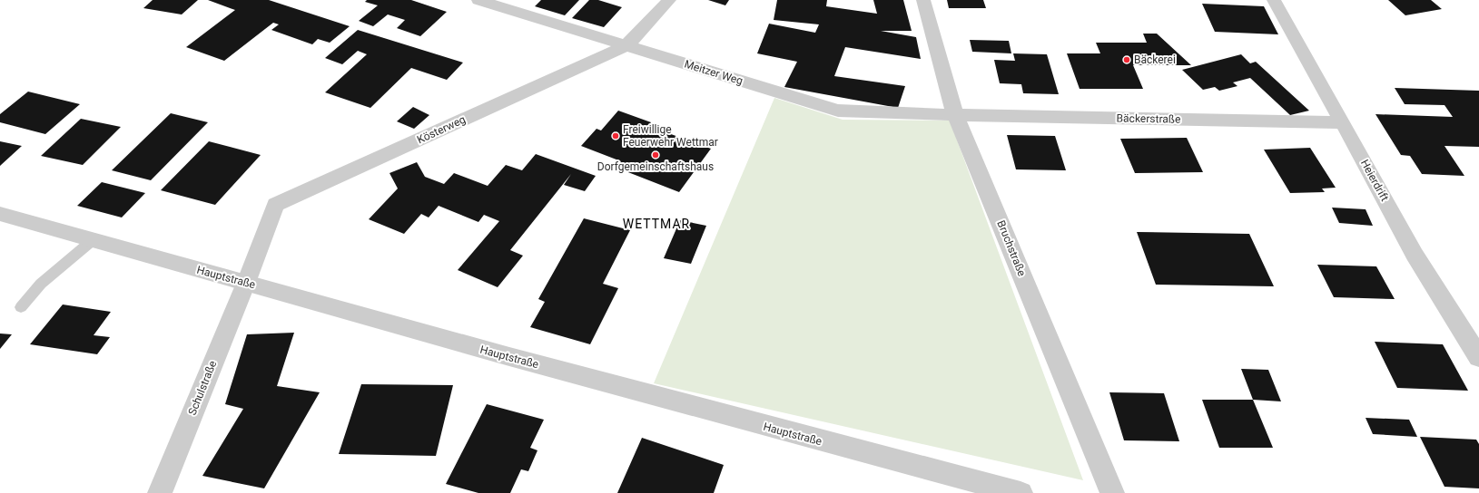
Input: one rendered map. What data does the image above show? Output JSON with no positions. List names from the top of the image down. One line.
{"streets":{"street":["Meitzer Weg","Bäckerstraße","Kösterweg","Heierdrift","Bruchstraße","Hauptstraße","Schulstraße"]},"crossings":[["Meitzer Weg","Bäckerstraße"],["Meitzer Weg","Kösterweg"],["Meitzer Weg","Bruchstraße"],["Bäckerstraße","Heierdrift"],["Bäckerstraße","Bruchstraße"],["Kösterweg","Hauptstraße"],["Kösterweg","Schulstraße"],["Hauptstraße","Schulstraße"]],"districts":["WETTMAR"],"places":["Bäckerei","Freiwillige Feuerwehr Wettmar","Dorfgemeinschaftshaus"]}
